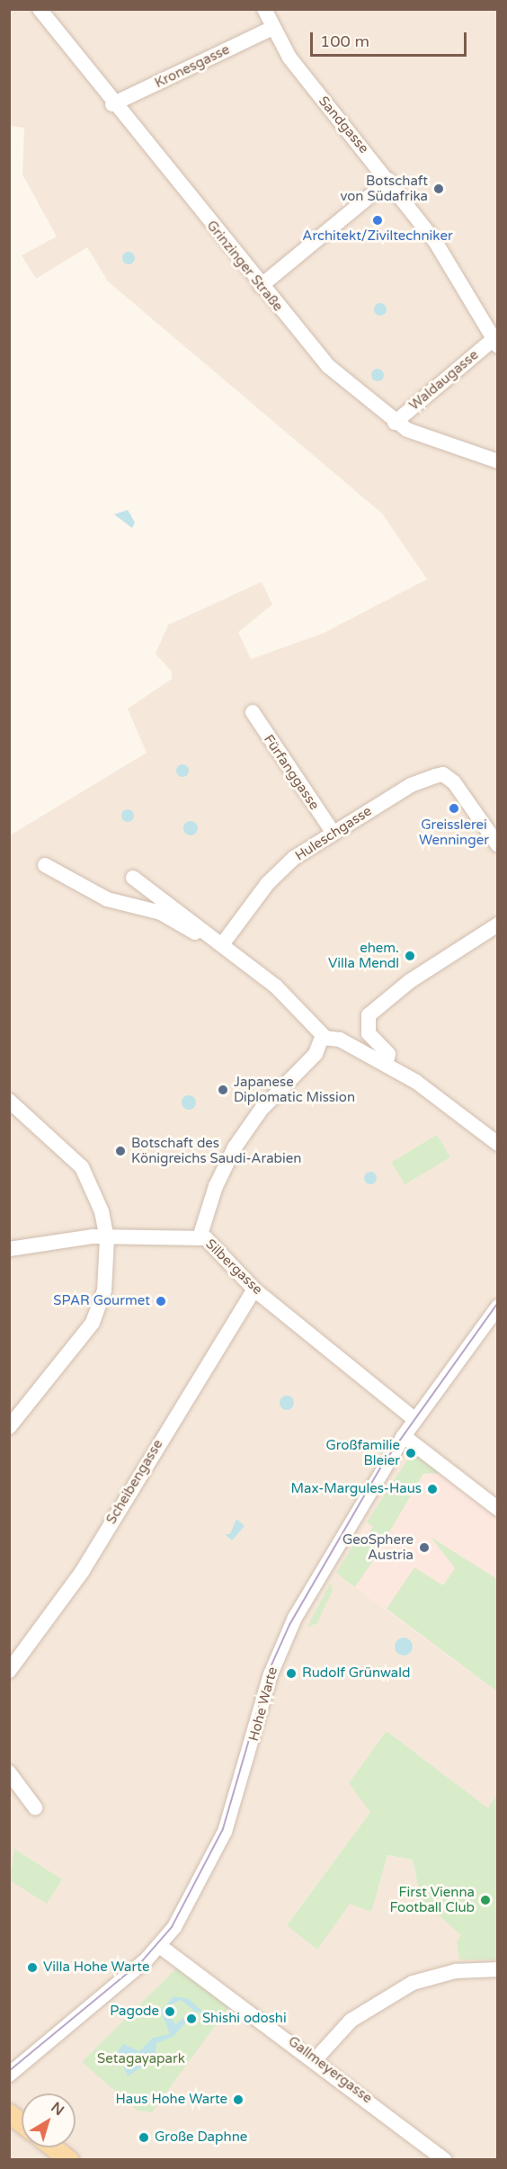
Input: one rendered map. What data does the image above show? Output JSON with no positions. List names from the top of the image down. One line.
{"streets":{"street":["Kronesgasse","Sandgasse","Grinzinger Straße","Waldaugasse","Fürfanggasse","Huleschgasse","Silbergasse","Scheibengasse","Hohe Warte","Gallmeyergasse"]},"crossings":[["Kronesgasse","Sandgasse"],["Kronesgasse","Grinzinger Straße"],["Sandgasse","Waldaugasse"],["Grinzinger Straße","Waldaugasse"],["Fürfanggasse","Huleschgasse"],["Silbergasse","Scheibengasse"],["Silbergasse","Hohe Warte"],["Hohe Warte","Gallmeyergasse"]],"parks":["Setagayapark"],"places":["Botschaft von Südafrika","Architekt/Ziviltechniker","Greisslerei Wenninger","ehem. Villa Mendl","Japanese Diplomatic Mission","Botschaft des Königreichs Saudi-Arabien","SPAR Gourmet","Großfamilie Bleier","Max-Margules-Haus","GeoSphere Austria","Rudolf Grünwald","First Vienna Football Club","Villa Hohe Warte","Pagode","Shishi odoshi","Haus Hohe Warte","Große Daphne"],"scale_bar":"100 m","north":"top right"}
